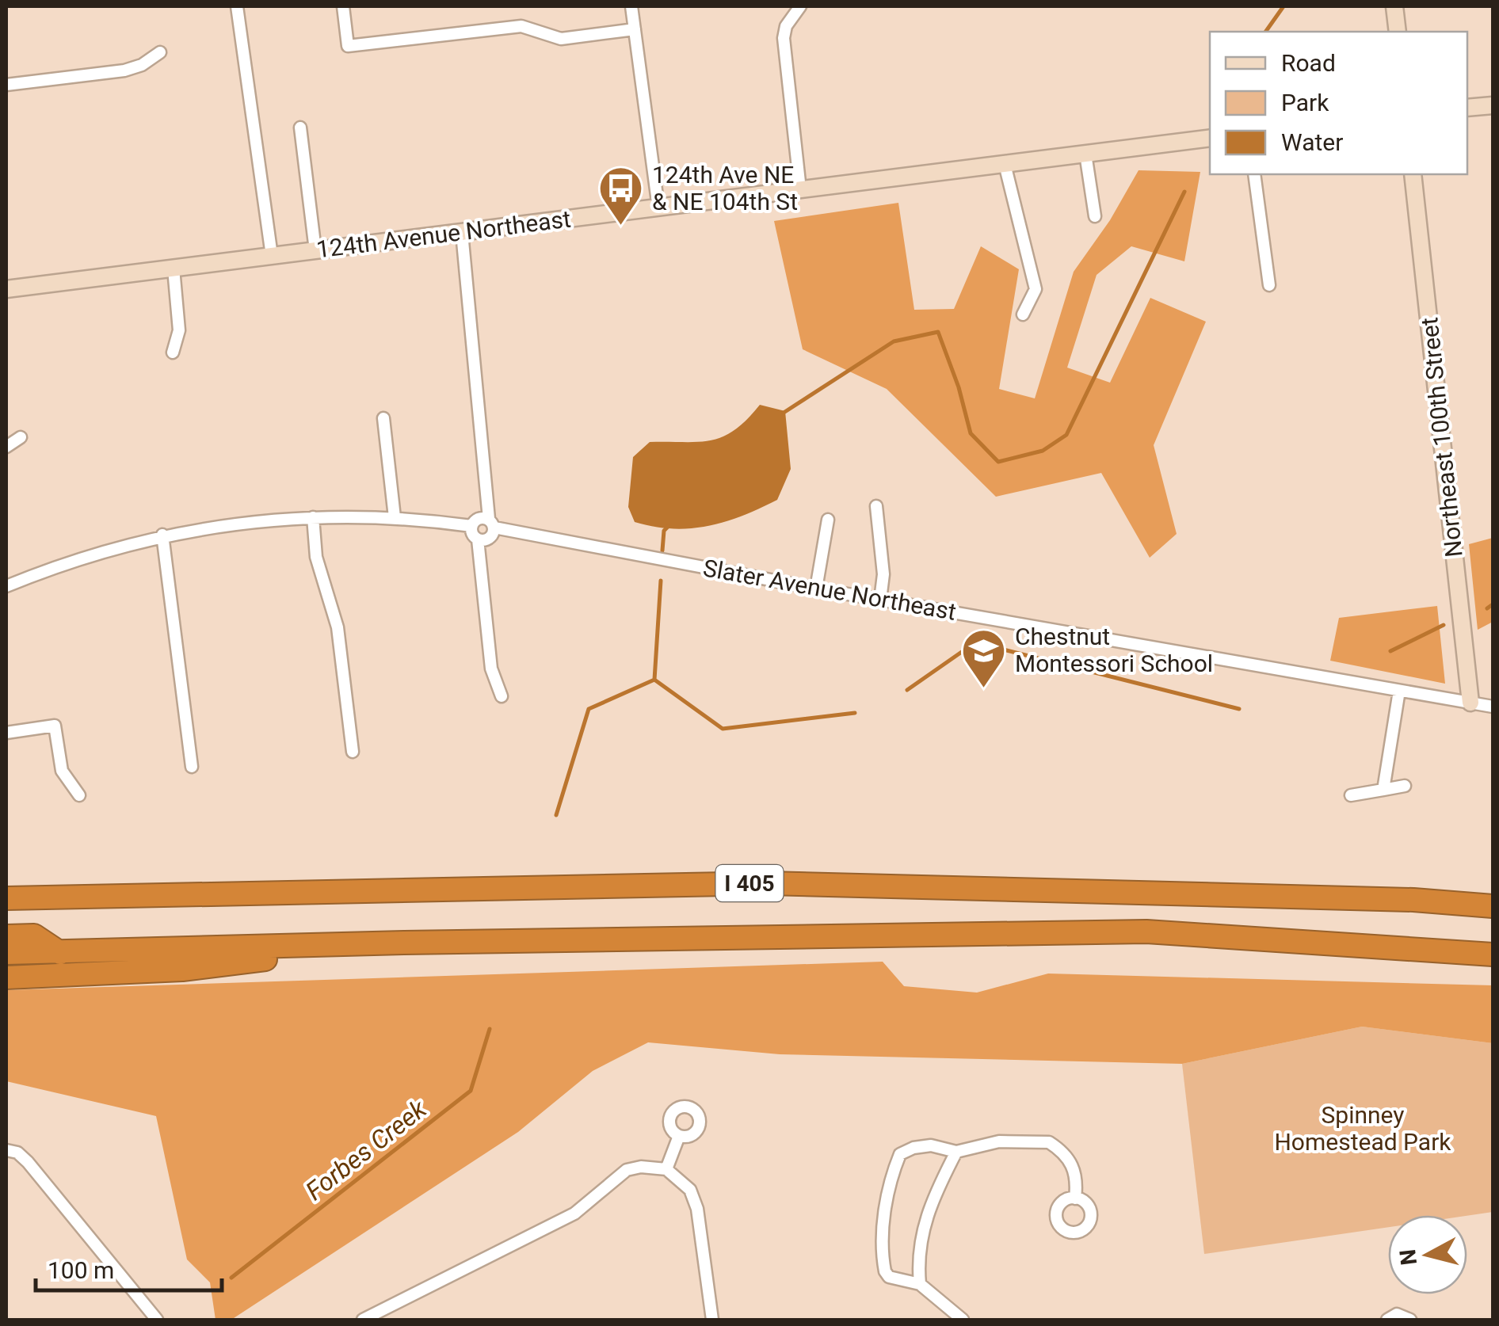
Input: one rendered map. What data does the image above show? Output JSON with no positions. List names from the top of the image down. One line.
{"streets":{"highway":["I 405"],"main road":["124th Avenue Northeast","Northeast 100th Street"],"street":["Slater Avenue Northeast"]},"crossings":[["Northeast 100th Street","Slater Avenue Northeast"]],"water":["Forbes Creek"],"parks":["Spinney Homestead Park"],"places":{"bus stop":["124th Ave NE & NE 104th St"],"school or university":["Chestnut Montessori School"]},"legend":["Road","Park","Water"],"scale_bar":"100 m","north":"left"}
